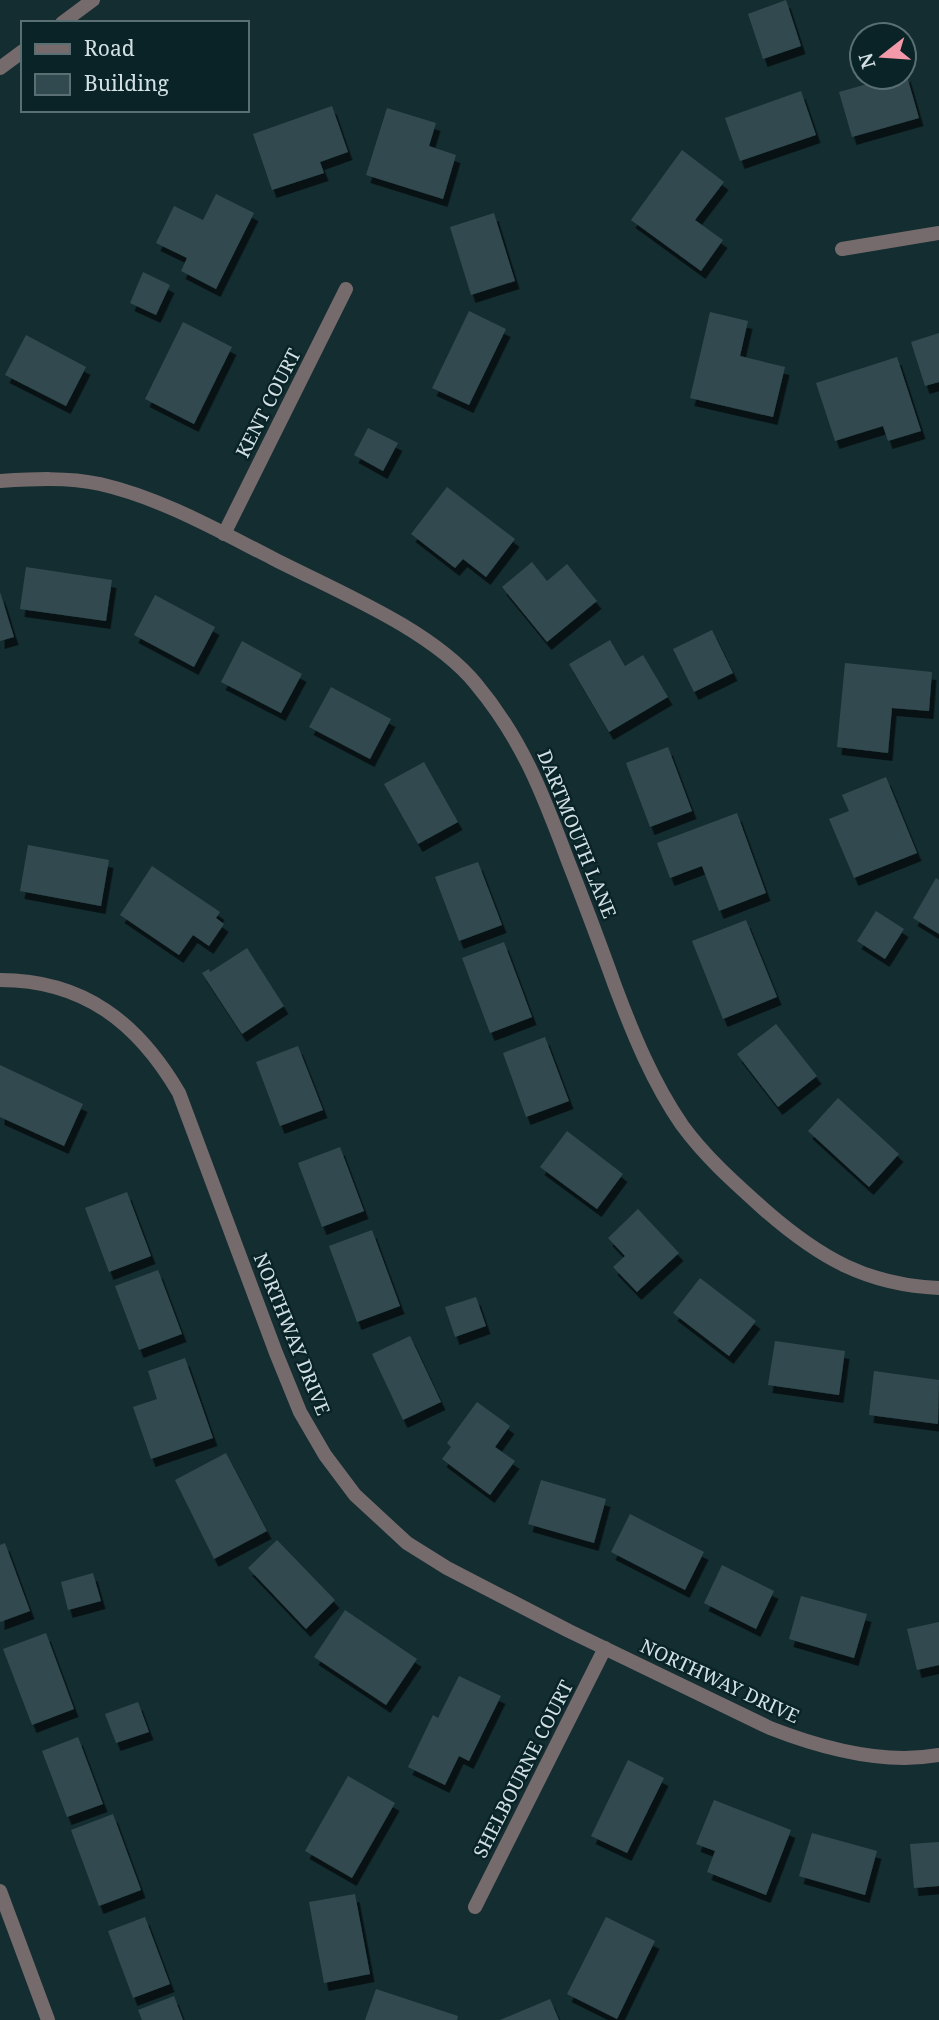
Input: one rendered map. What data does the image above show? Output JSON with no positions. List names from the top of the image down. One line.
{"streets":{"street":["KENT COURT","DARTMOUTH LANE","NORTHWAY DRIVE","SHELBOURNE COURT"]},"crossings":[["KENT COURT","DARTMOUTH LANE"],["NORTHWAY DRIVE","SHELBOURNE COURT"]],"legend":["Road","Building"],"north":"left"}
